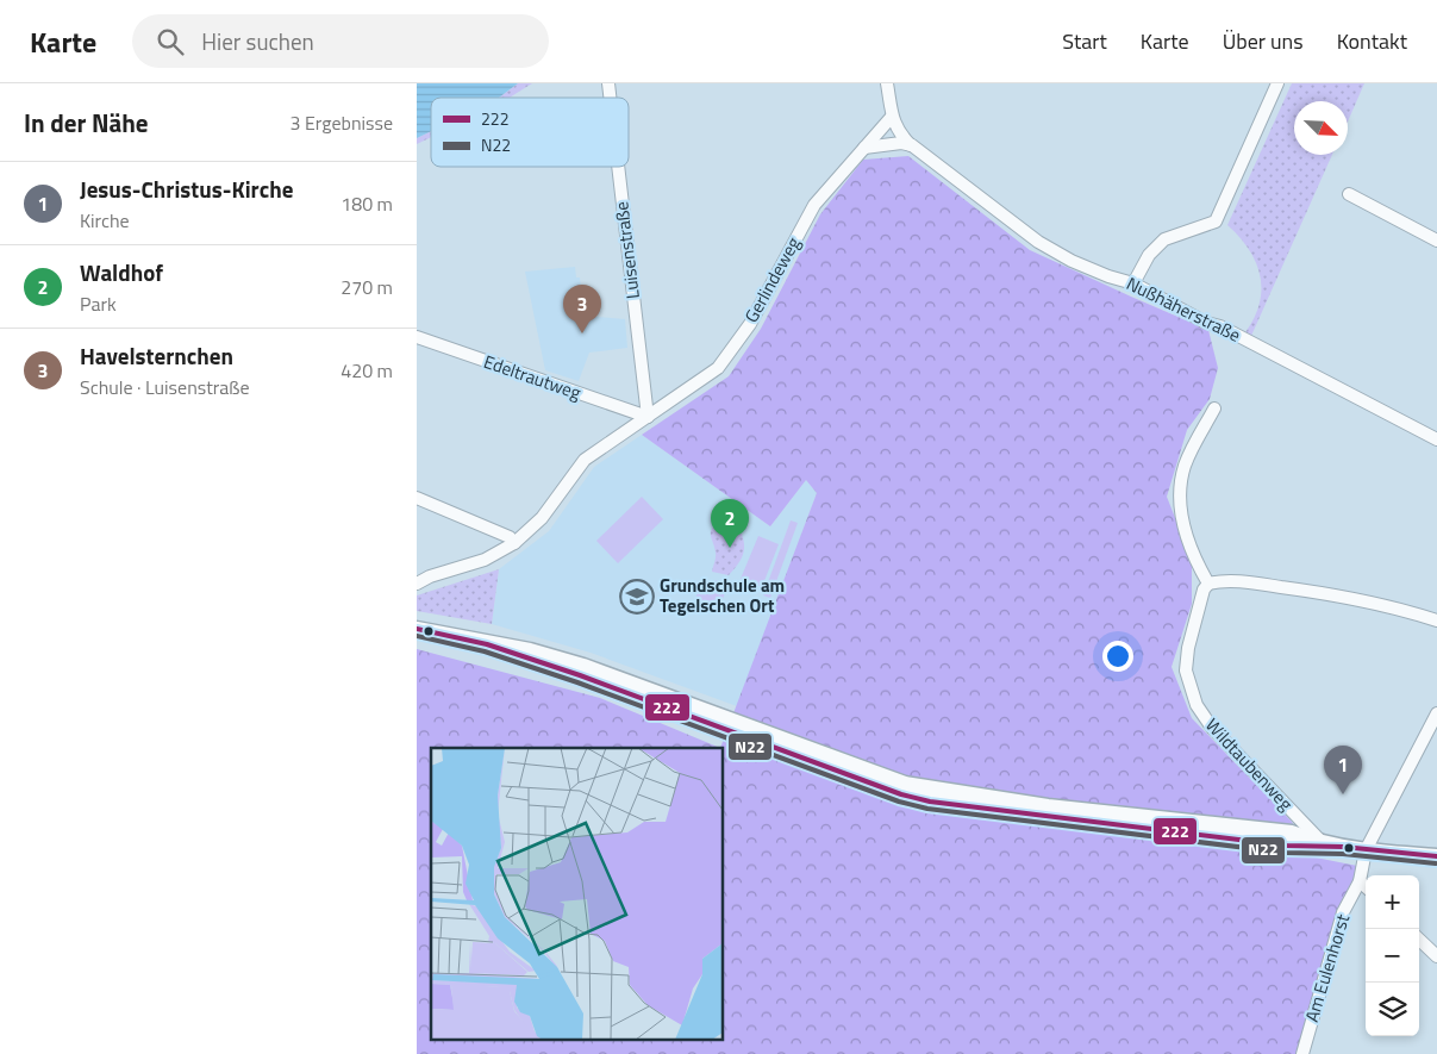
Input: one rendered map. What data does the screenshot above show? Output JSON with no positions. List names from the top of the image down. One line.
{"streets":{"street":["Luisenstraße","Gerlindeweg","Nußhäherstraße","Edeltrautweg","Wildtaubenweg","Am Eulenhorst"]},"crossings":[["Luisenstraße","Gerlindeweg"],["Luisenstraße","Edeltrautweg"],["Gerlindeweg","Nußhäherstraße"],["Gerlindeweg","Edeltrautweg"]],"places":{"school or university":["Grundschule am Tegelschen Ort"]},"lines":["transit line 222","transit line N22"],"legend":["222","N22"],"north":"bottom right","page":{"header":"Karte","search":"Hier suchen","nav":["Start","Karte","Über uns","Kontakt"],"heading":["In der Nähe","3 Ergebnisse"],"list":[{"mark":"1","name":"Jesus-Christus-Kirche","note":"Kirche","value":"180 m"},{"mark":"2","name":"Waldhof","note":"Park","value":"270 m"},{"mark":"3","name":"Havelsternchen","note":"Schule · Luisenstraße","value":"420 m"}],"pins":["3","2","1"],"map_buttons":["+","−"]}}
